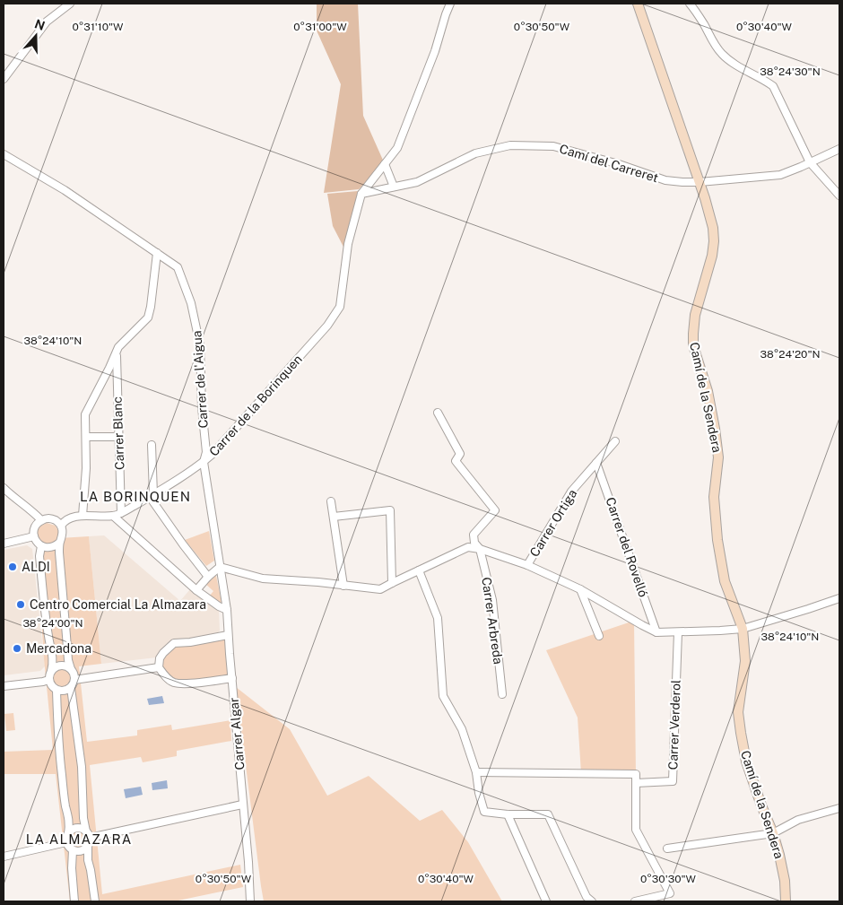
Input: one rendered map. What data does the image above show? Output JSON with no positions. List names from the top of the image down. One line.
{"streets":{"street":["Camí del Carreret","Carrer de l'Aigua","Camí de la Sendera","Carrer de la Borinquen","Carrer Blanc","Carrer Ortiga","Carrer del Rovelló","Carrer Arbreda","Carrer Verderol","Carrer Algar"]},"crossings":[["Camí del Carreret","Camí de la Sendera"],["Camí del Carreret","Carrer de la Borinquen"],["Carrer de l'Aigua","Carrer de la Borinquen"],["Carrer de l'Aigua","Carrer Algar"],["Carrer de la Borinquen","Carrer Blanc"],["Carrer Ortiga","Carrer del Rovelló"]],"districts":["LA BORINQUEN","LA ALMAZARA"],"places":["ALDI","Centro Comercial La Almazara","Mercadona"],"north":"top","coordinates":["0°31'10\"W","0°31'00\"W","0°30'50\"W","0°30'40\"W","38°24'30\"N","38°24'10\"N","38°24'20\"N","38°24'00\"N","0°30'30\"W"]}
